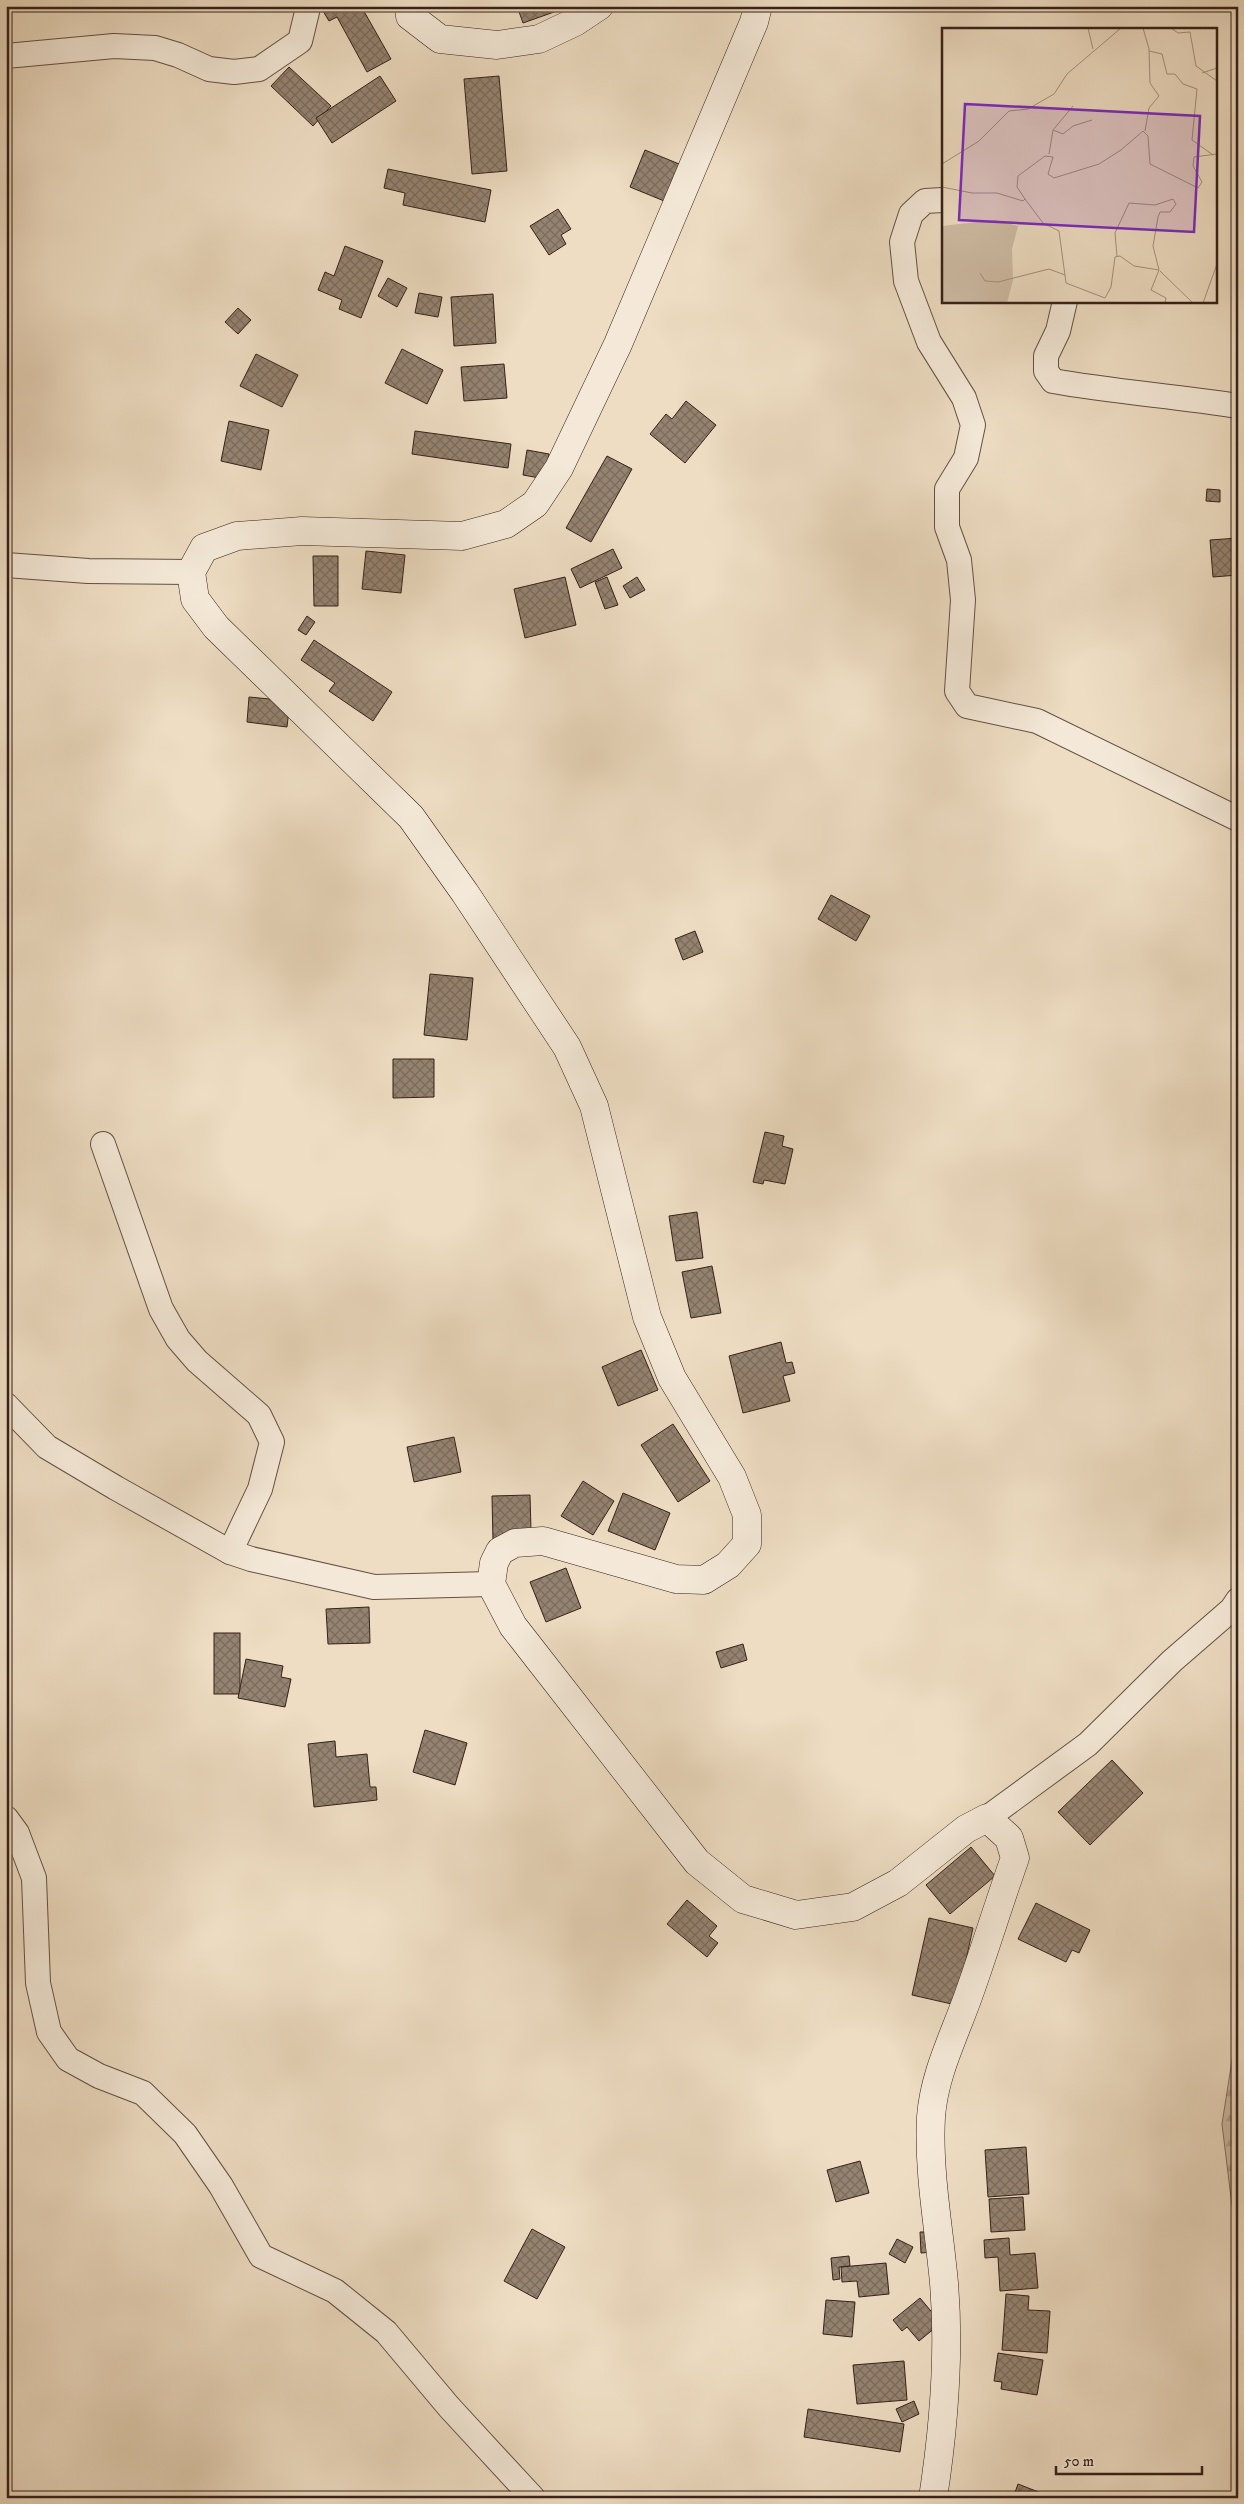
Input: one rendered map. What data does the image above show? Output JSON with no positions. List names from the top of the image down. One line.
{"scale_bar":"50 m"}
